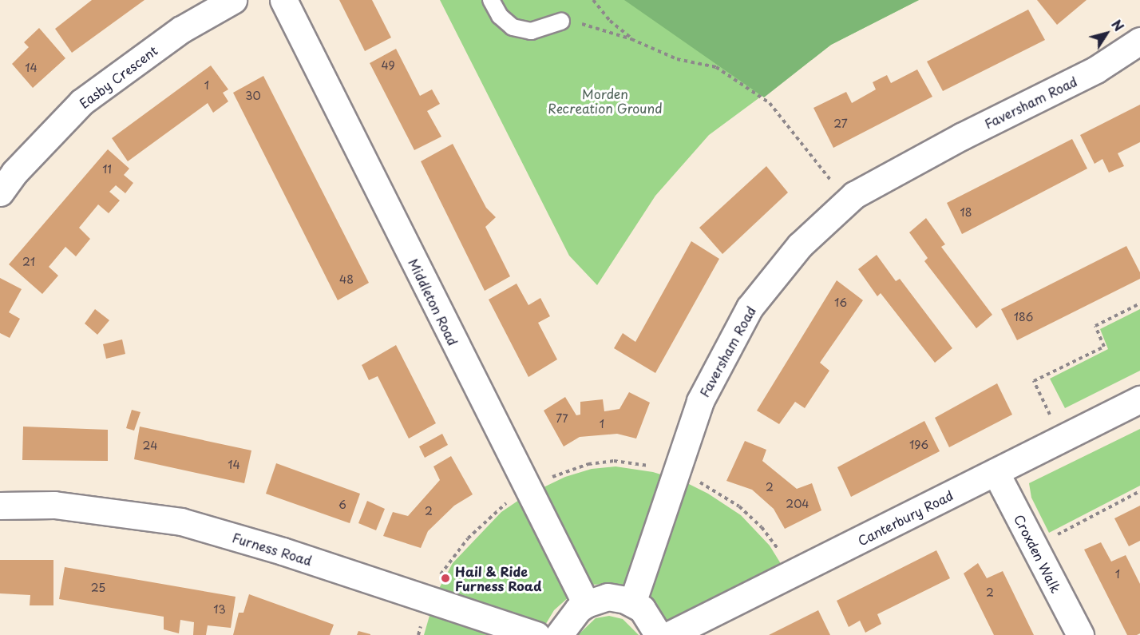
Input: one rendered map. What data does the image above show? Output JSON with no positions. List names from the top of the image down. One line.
{"streets":{"street":["Easby Crescent","Faversham Road","Middleton Road","Canterbury Road","Furness Road","Croxden Walk"]},"crossings":[["Canterbury Road","Croxden Walk"]],"parks":["Morden Recreation Ground"],"places":["Hail & Ride Furness Road"],"house_numbers":["49","14","1","30","27","11","18","21","48","16","186","77","1","196","24","14","2","204","6","2","1","25","2","13"],"north":"top right"}
